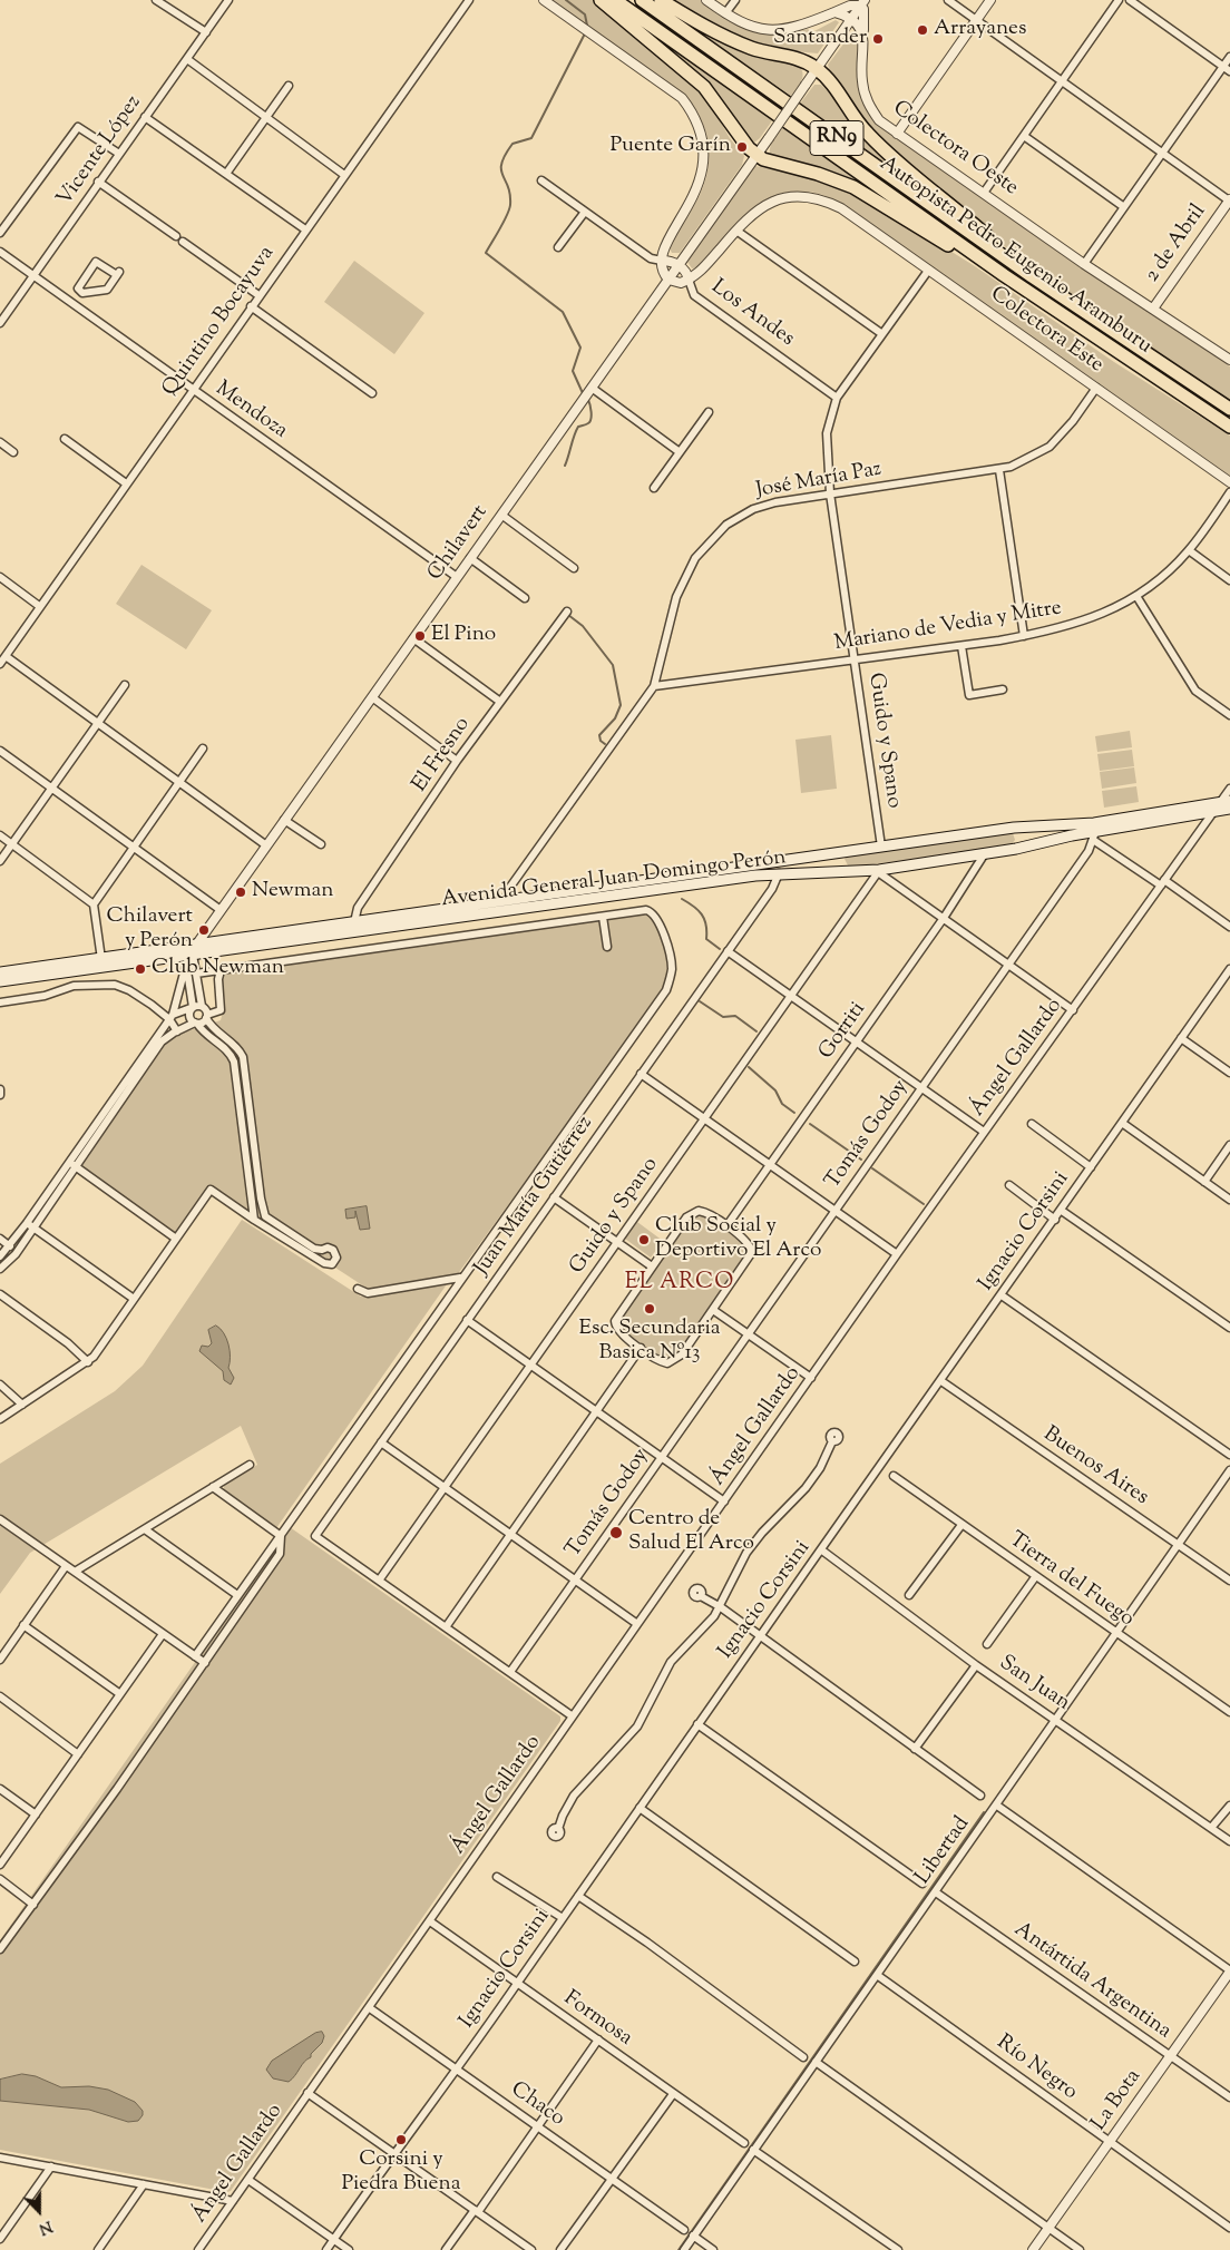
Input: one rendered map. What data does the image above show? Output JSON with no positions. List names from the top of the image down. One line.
{"streets":{"highway":["RN9","Autopista Pedro Eugenio Aramburu"],"main road":["Avenida General Juan Domingo Perón"],"street":["Colectora Oeste","Vicente López","2 de Abril","Los Andes","Quintino Bocayuva","Colectora Este","Mendoza","José María Paz","Chilavert","Mariano de Vedia y Mitre","Guido y Spano","El Fresno","Gorriti","Ángel Gallardo","Tomás Godoy","Juan María Gutiérrez","Ignacio Corsini","Buenos Aires","Tierra del Fuego","San Juan","Libertad","Antártida Argentina","Formosa","Río Negro","La Bota","Chaco"]},"crossings":[["Colectora Oeste","2 de Abril"],["Vicente López","Mendoza"],["Los Andes","Colectora Este"],["Los Andes","Chilavert"],["Los Andes","Guido y Spano"],["Quintino Bocayuva","Mendoza"],["Colectora Este","José María Paz"],["Colectora Este","Guido y Spano"],["Mendoza","Chilavert"],["José María Paz","Mariano de Vedia y Mitre"],["José María Paz","Guido y Spano"],["José María Paz","Avenida General Juan Domingo Perón"],["Chilavert","Avenida General Juan Domingo Perón"],["Mariano de Vedia y Mitre","Guido y Spano"],["Guido y Spano","Avenida General Juan Domingo Perón"],["Guido y Spano","Juan María Gutiérrez"],["El Fresno","Avenida General Juan Domingo Perón"],["Avenida General Juan Domingo Perón","Gorriti"],["Avenida General Juan Domingo Perón","Ángel Gallardo"],["Avenida General Juan Domingo Perón","Tomás Godoy"],["Avenida General Juan Domingo Perón","Juan María Gutiérrez"],["Ángel Gallardo","Formosa"],["Ángel Gallardo","Chaco"],["Ignacio Corsini","Buenos Aires"],["Ignacio Corsini","San Juan"],["Ignacio Corsini","Formosa"],["Ignacio Corsini","Chaco"],["Buenos Aires","Libertad"],["Tierra del Fuego","Libertad"],["San Juan","Libertad"],["Libertad","Antártida Argentina"],["Libertad","Río Negro"],["Antártida Argentina","La Bota"],["Río Negro","La Bota"]],"districts":["EL ARCO"],"places":["Arrayanes","Santander","Puente Garín","El Pino","Newman","Chilavert y Perón","Club Newman","Club Social y Deportivo El Arco","Esc. Secundaria Basica Nº13","Centro de Salud El Arco","Corsini y Piedra Buena"],"north":"bottom"}
